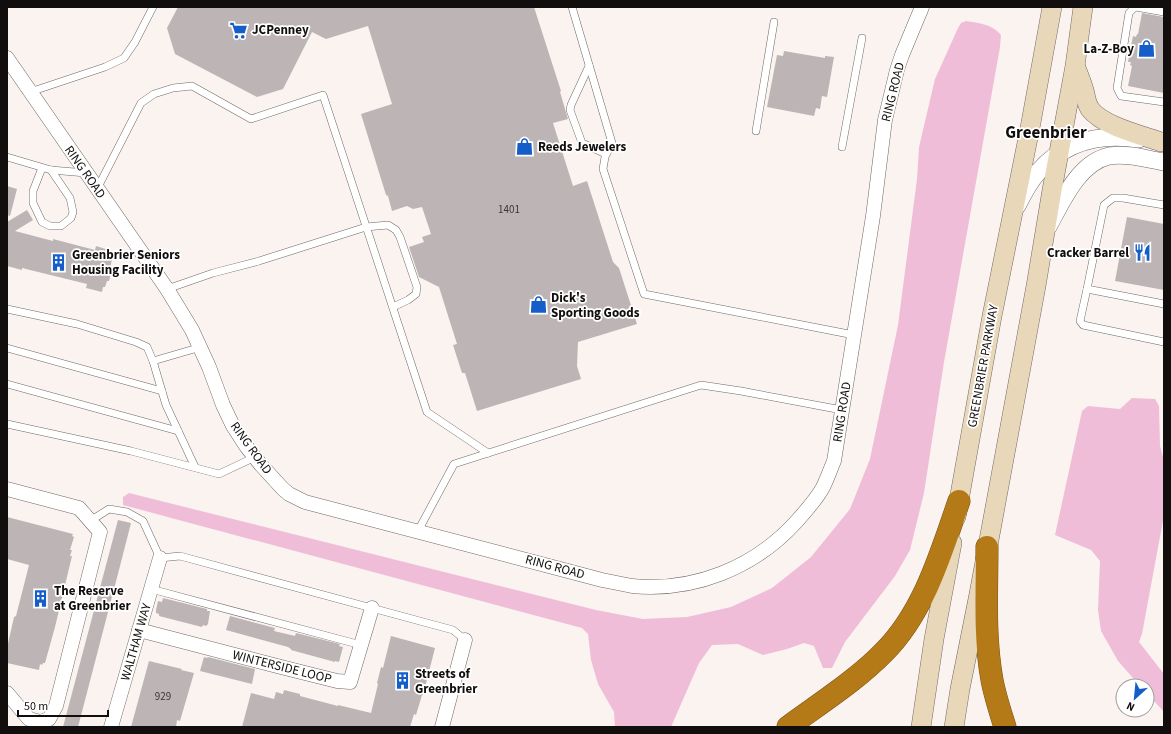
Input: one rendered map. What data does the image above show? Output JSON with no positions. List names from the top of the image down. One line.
{"streets":{"main road":["GREENBRIER PARKWAY"],"street":["RING ROAD","WALTHAM WAY","WINTERSIDE LOOP"]},"crossings":[["WALTHAM WAY","WINTERSIDE LOOP"]],"districts":["Greenbrier"],"places":{"supermarket":["JCPenney"],"shop":["La-Z-Boy","Reeds Jewelers","Dick's Sporting Goods"],"restaurant":["Cracker Barrel"],"building":["Greenbrier Seniors Housing Facility","The Reserve at Greenbrier","Streets of Greenbrier"]},"house_numbers":["1401","929"],"scale_bar":"50 m","north":"bottom left"}
